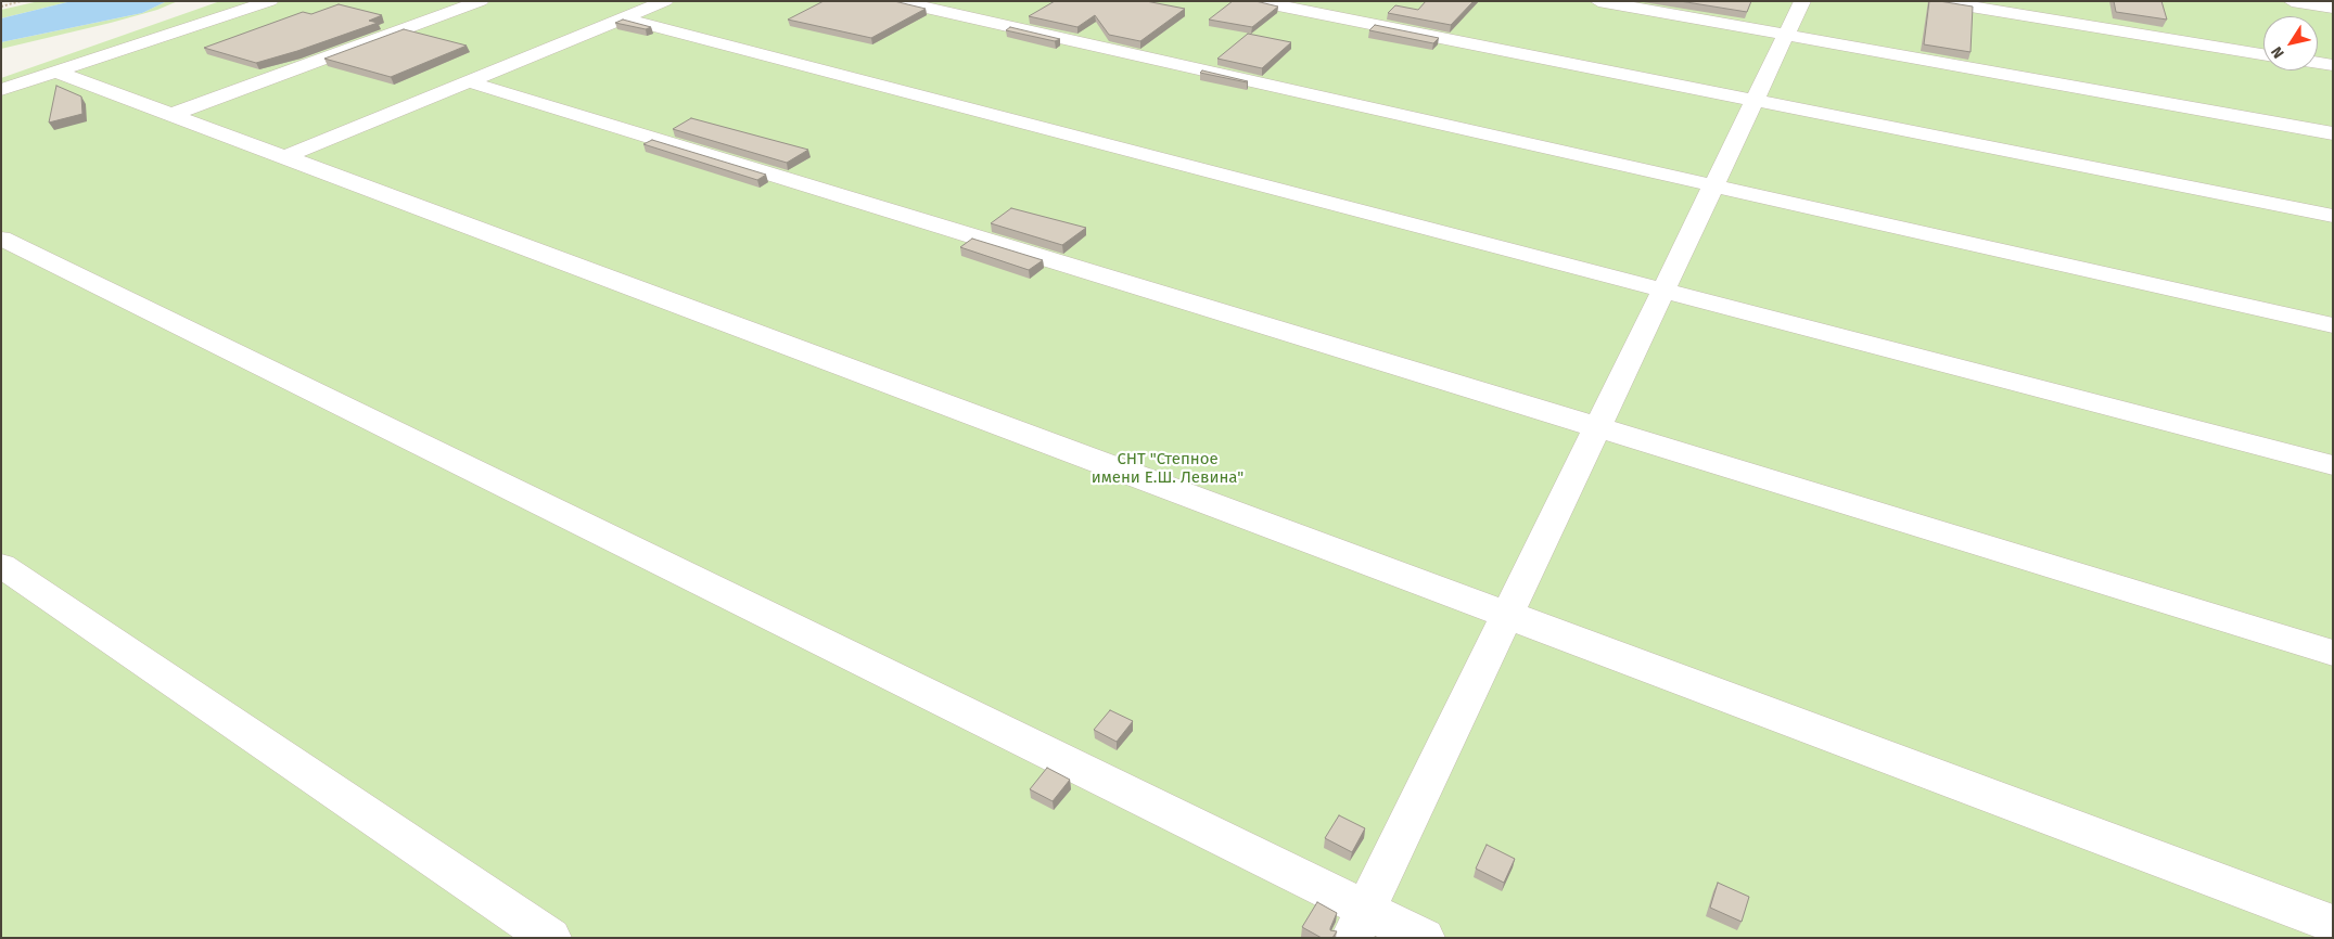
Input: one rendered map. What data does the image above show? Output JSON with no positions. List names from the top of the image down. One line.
{"parks":["СНТ \"Степное имени Е.Ш. Левина\""],"north":"bottom left"}
